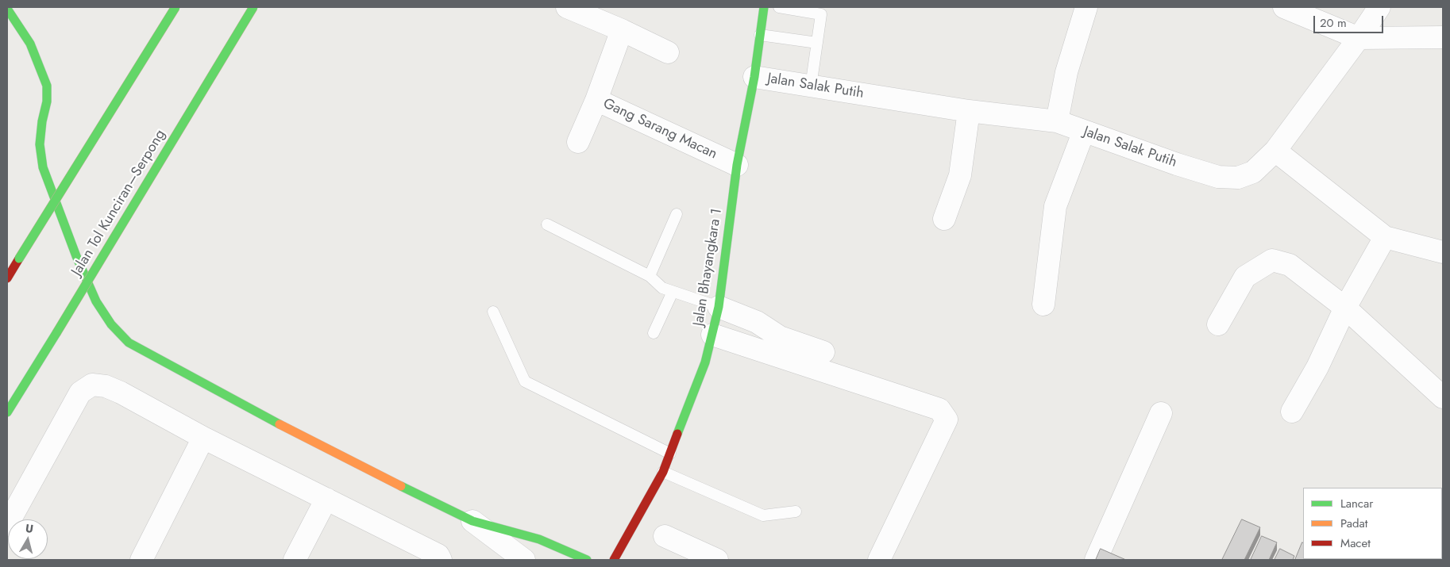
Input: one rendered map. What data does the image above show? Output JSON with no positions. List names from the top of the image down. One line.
{"streets":{"main road":["Jalan Tol Kunciran–Serpong","Jalan Bhayangkara 1"],"street":["Jalan Salak Putih","Gang Sarang Macan"]},"crossings":[["Jalan Salak Putih","Jalan Bhayangkara 1"],["Gang Sarang Macan","Jalan Bhayangkara 1"]],"legend":["Lancar","Padat","Macet"],"scale_bar":"20 m","north":"top"}
